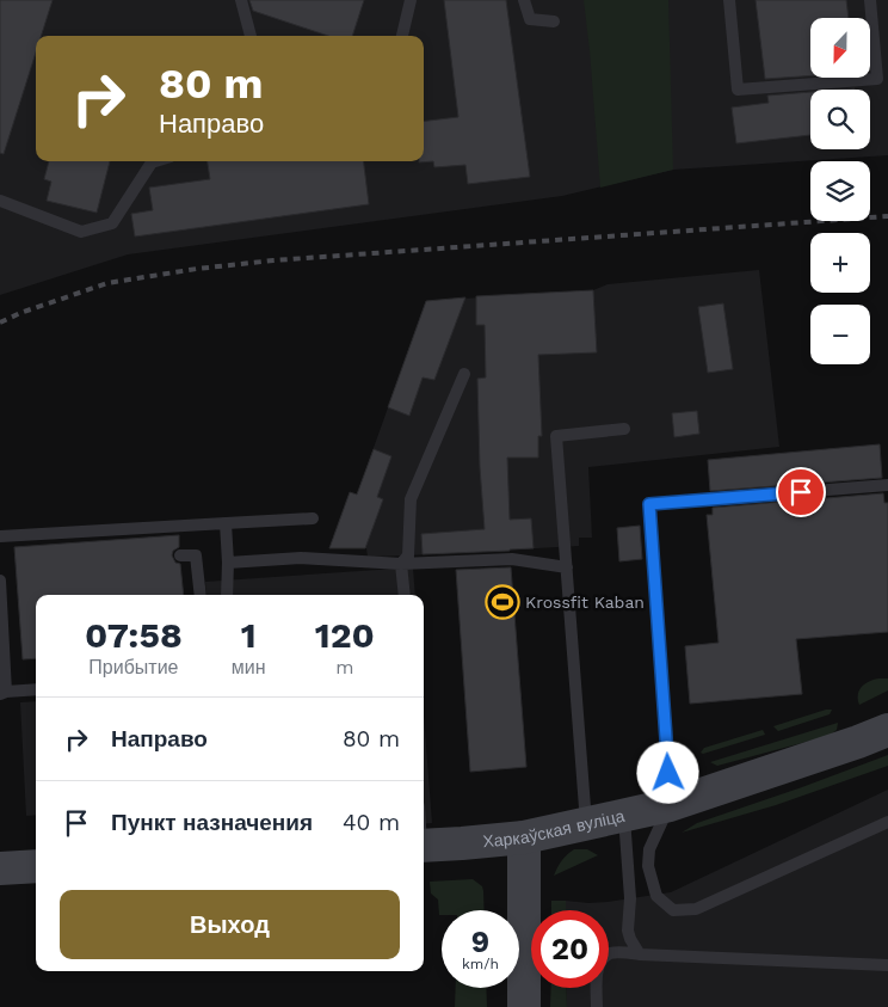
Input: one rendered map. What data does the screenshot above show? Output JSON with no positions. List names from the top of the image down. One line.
{"streets":{"main road":["Харкаўская вуліца"]},"places":{"sports":["Krossfit Kaban"]},"north":"bottom","page":{"map_buttons":["+","−"],"turn":["80 m","Направо"],"eta":["07:58","Прибытие","1","мин","120","m"],"list":[{"name":"Направо","value":"80 m"},{"name":"Пункт назначения","value":"40 m"}],"buttons":"Выход","speed":"9 km/h","limit":"20"}}
